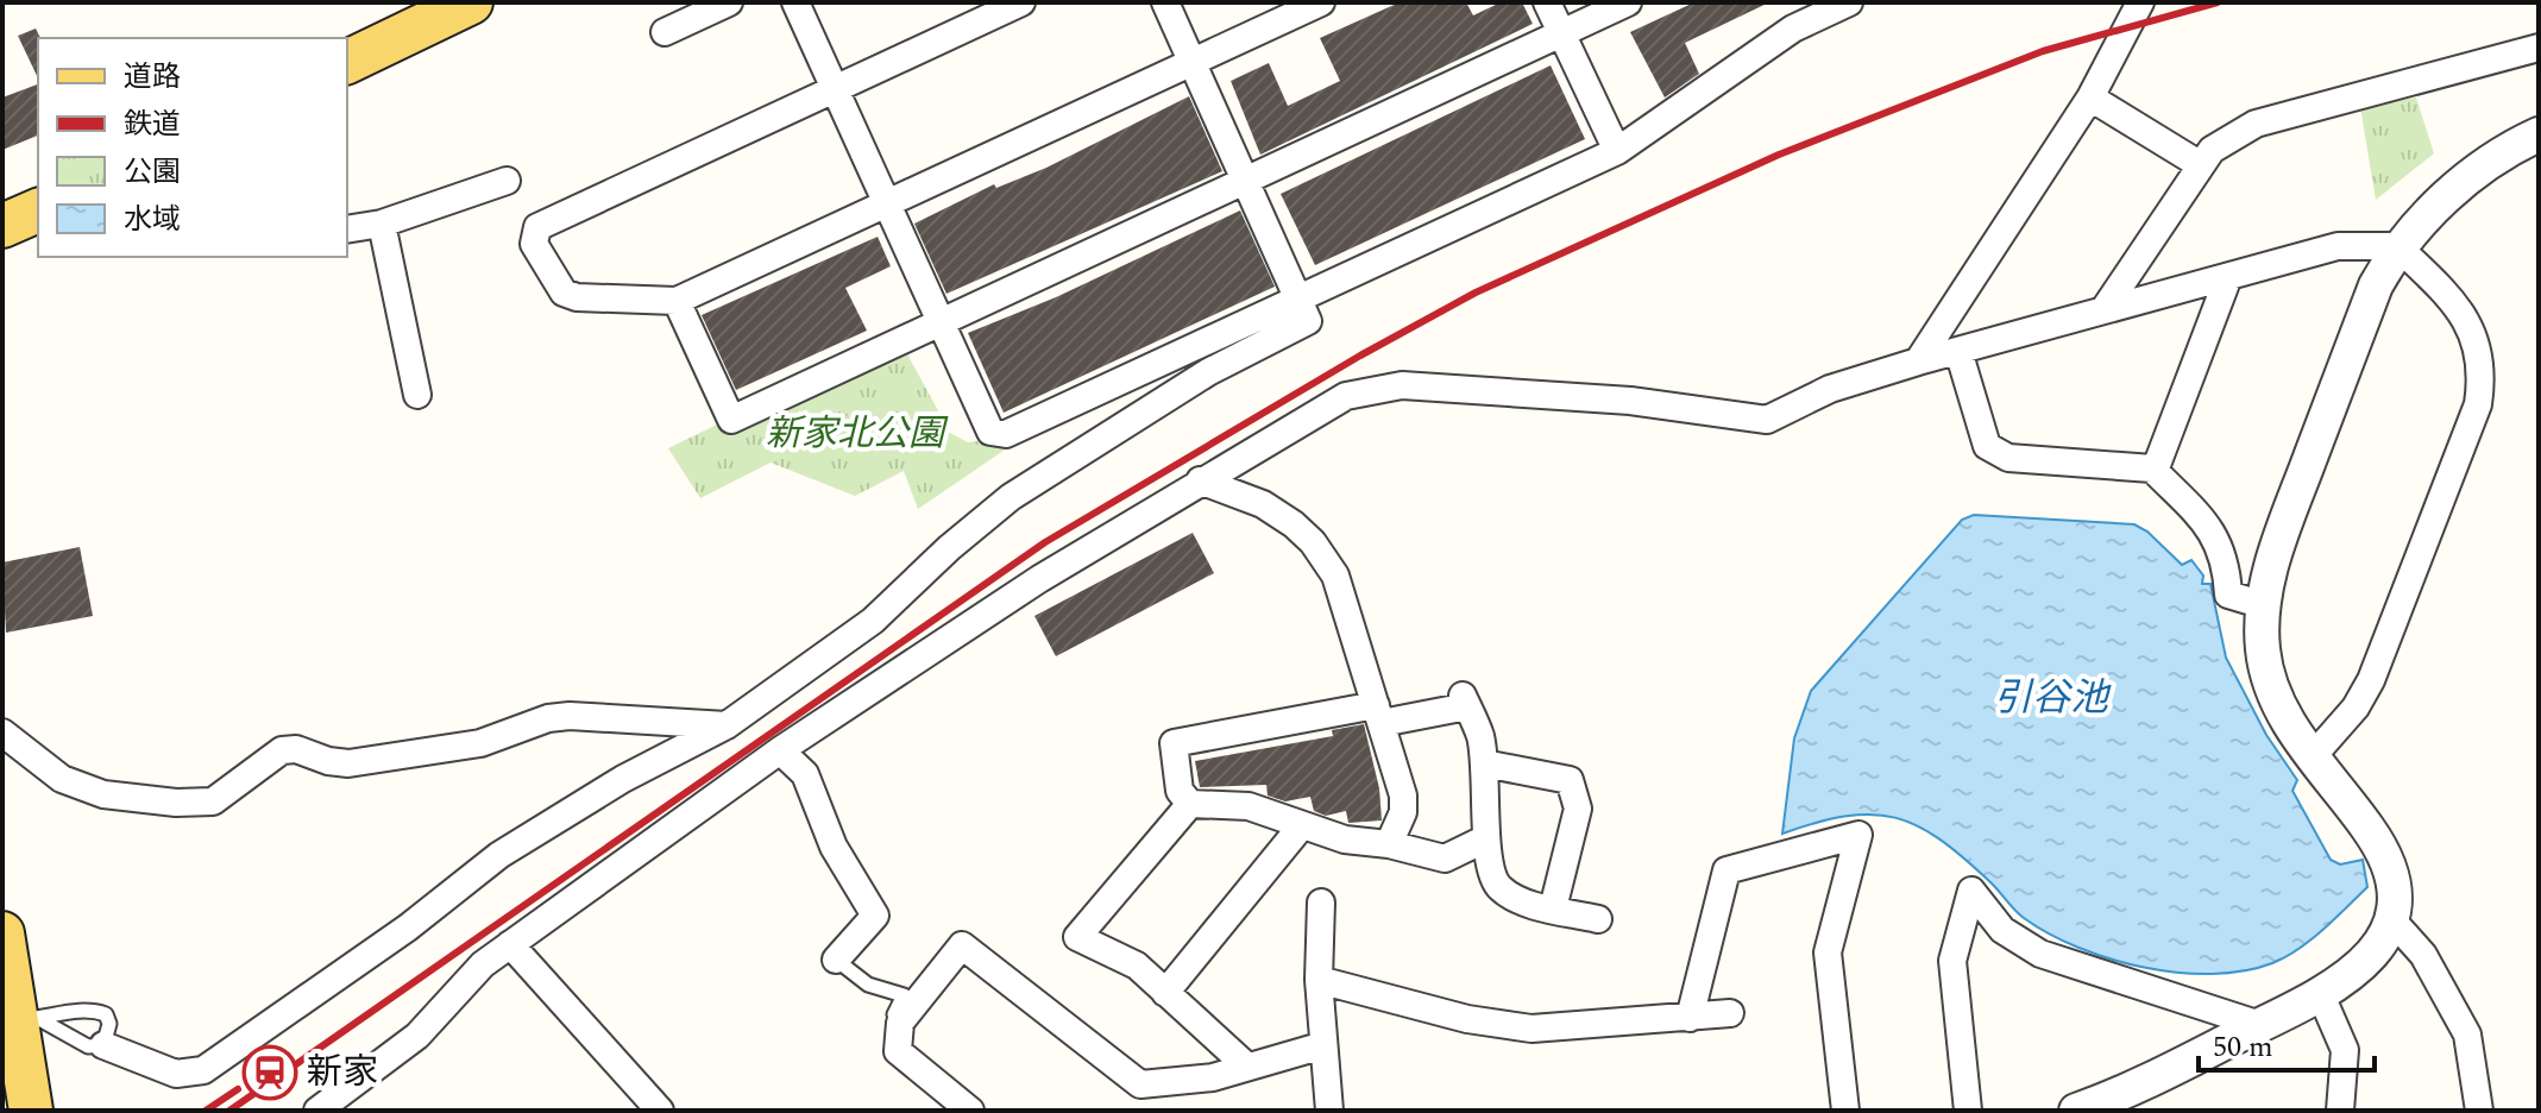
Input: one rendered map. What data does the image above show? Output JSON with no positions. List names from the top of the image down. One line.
{"water":["引谷池"],"parks":["新家北公園"],"places":{"station":["新家"]},"legend":["道路","鉄道","公園","水域"],"scale_bar":"50 m"}
